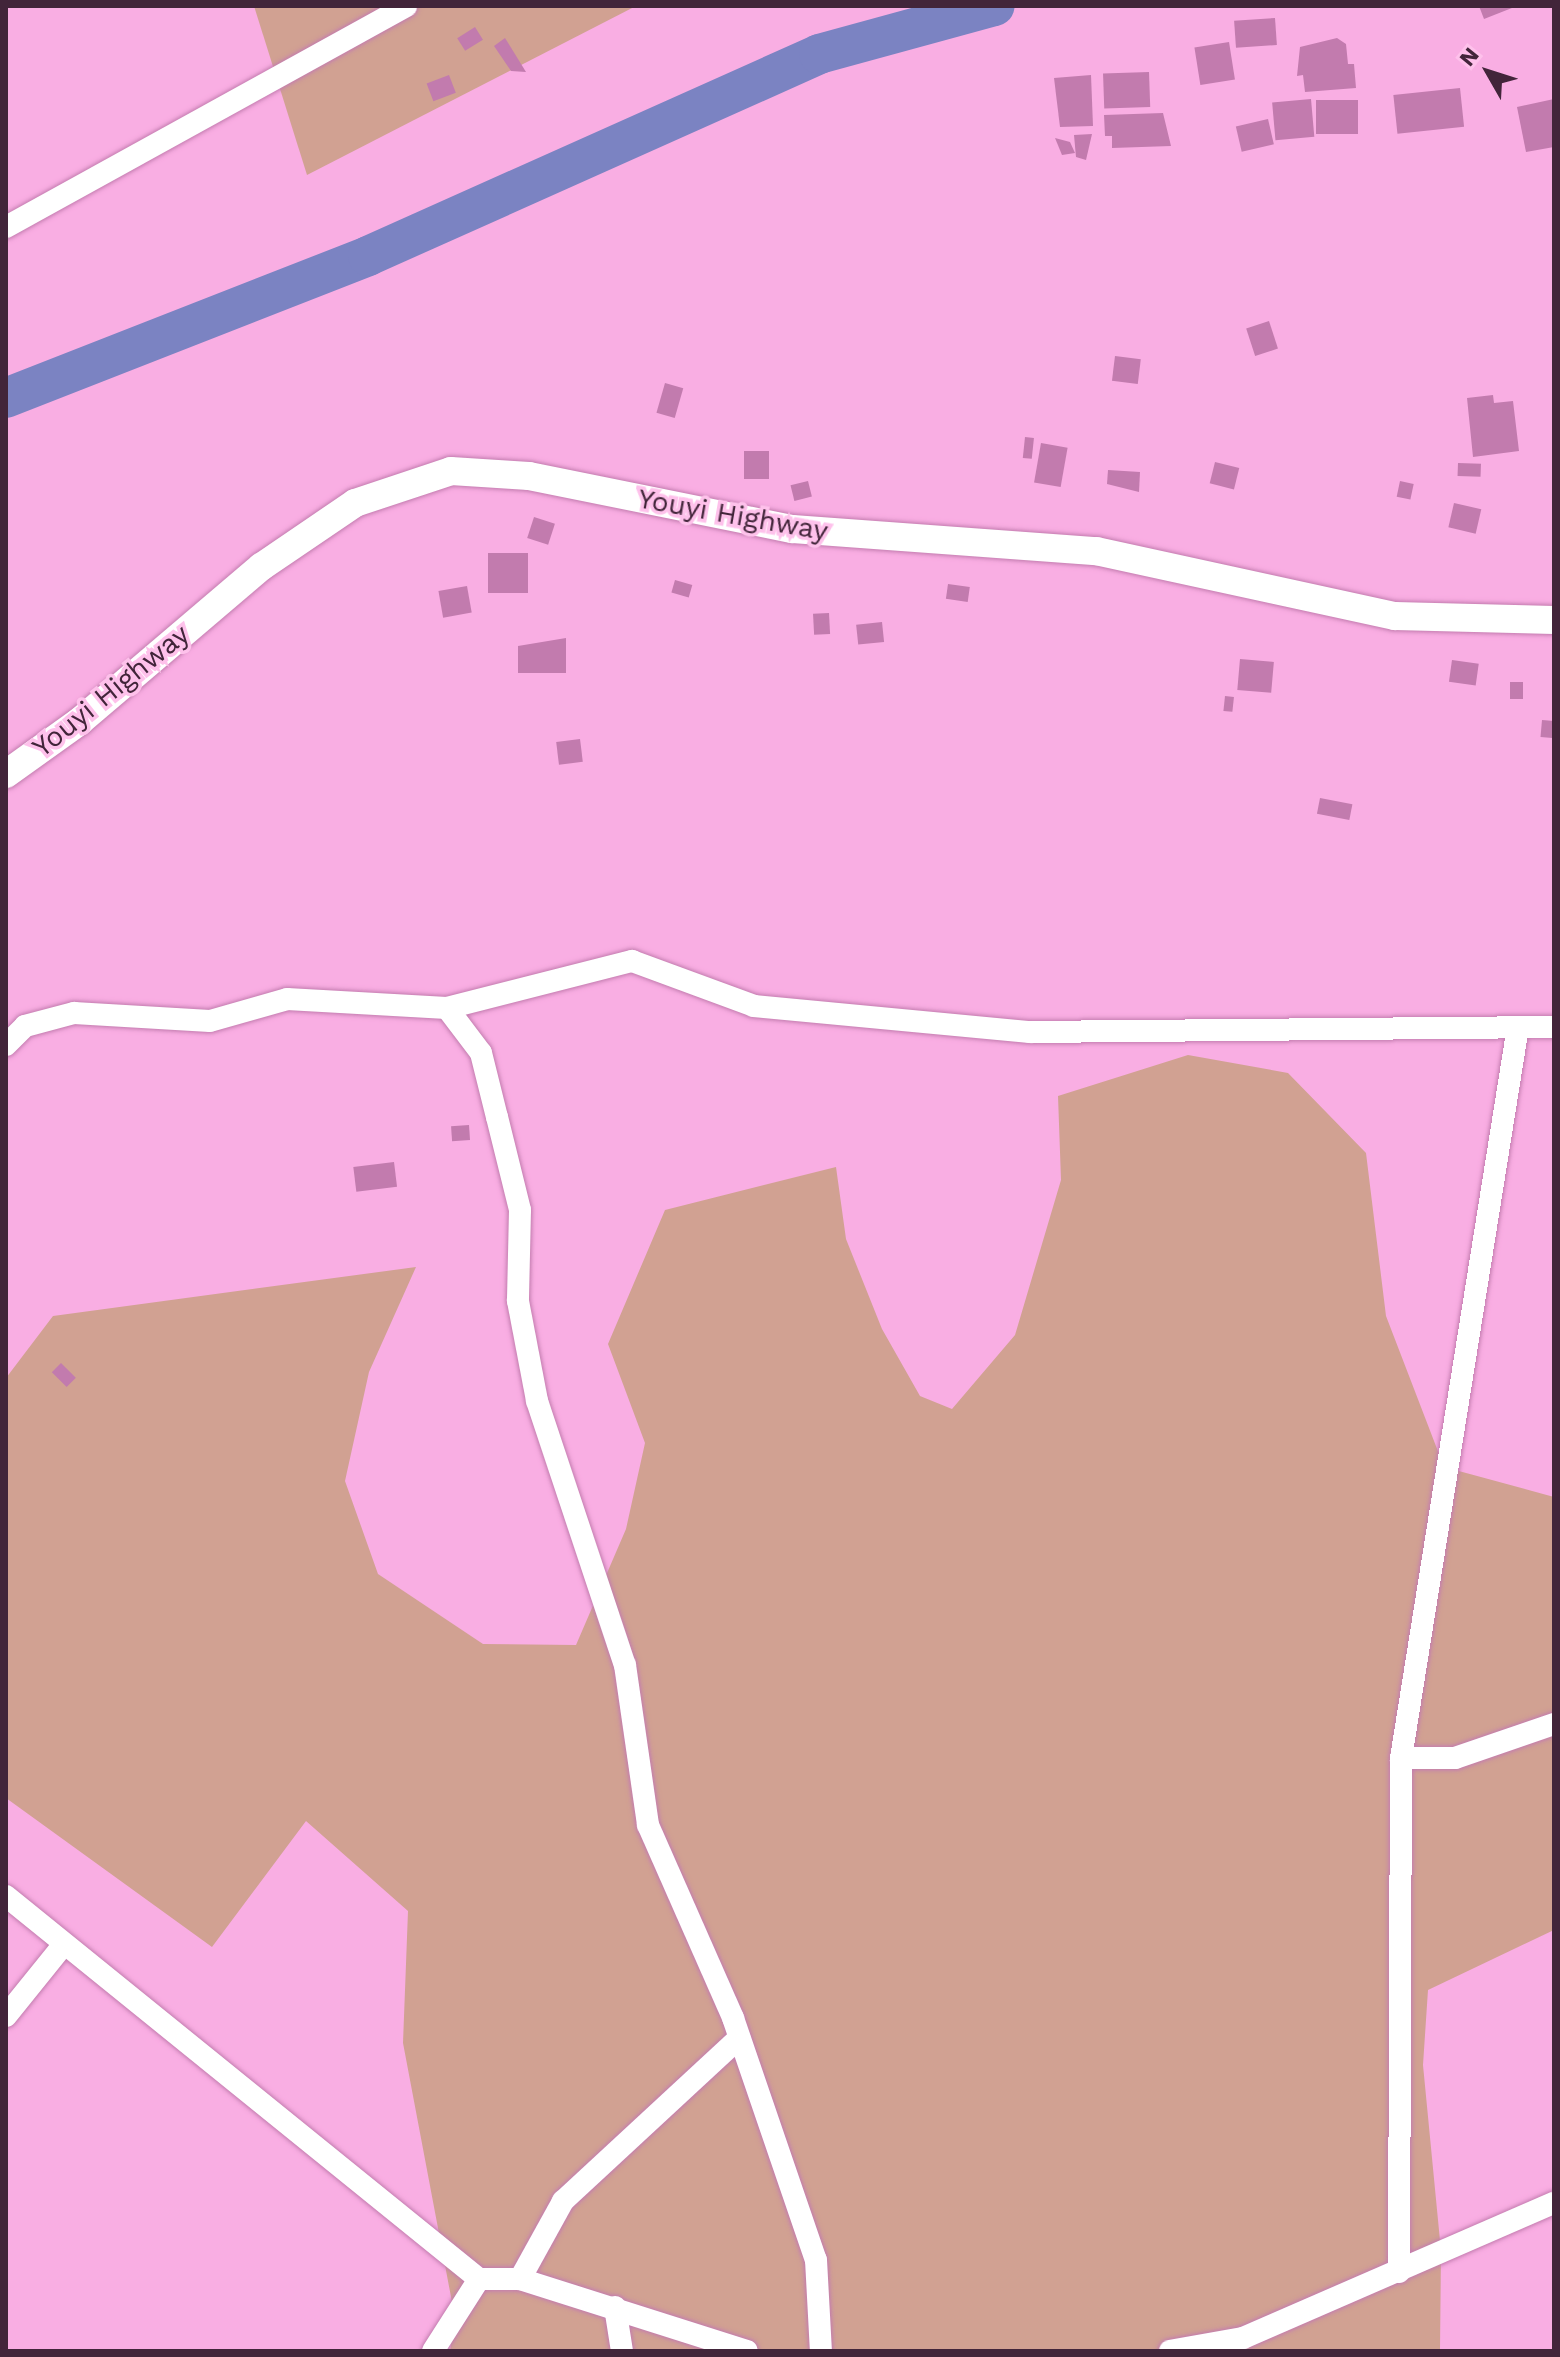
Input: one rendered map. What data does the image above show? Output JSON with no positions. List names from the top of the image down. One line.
{"streets":{"main road":["Youyi Highway"]},"north":"top left"}
